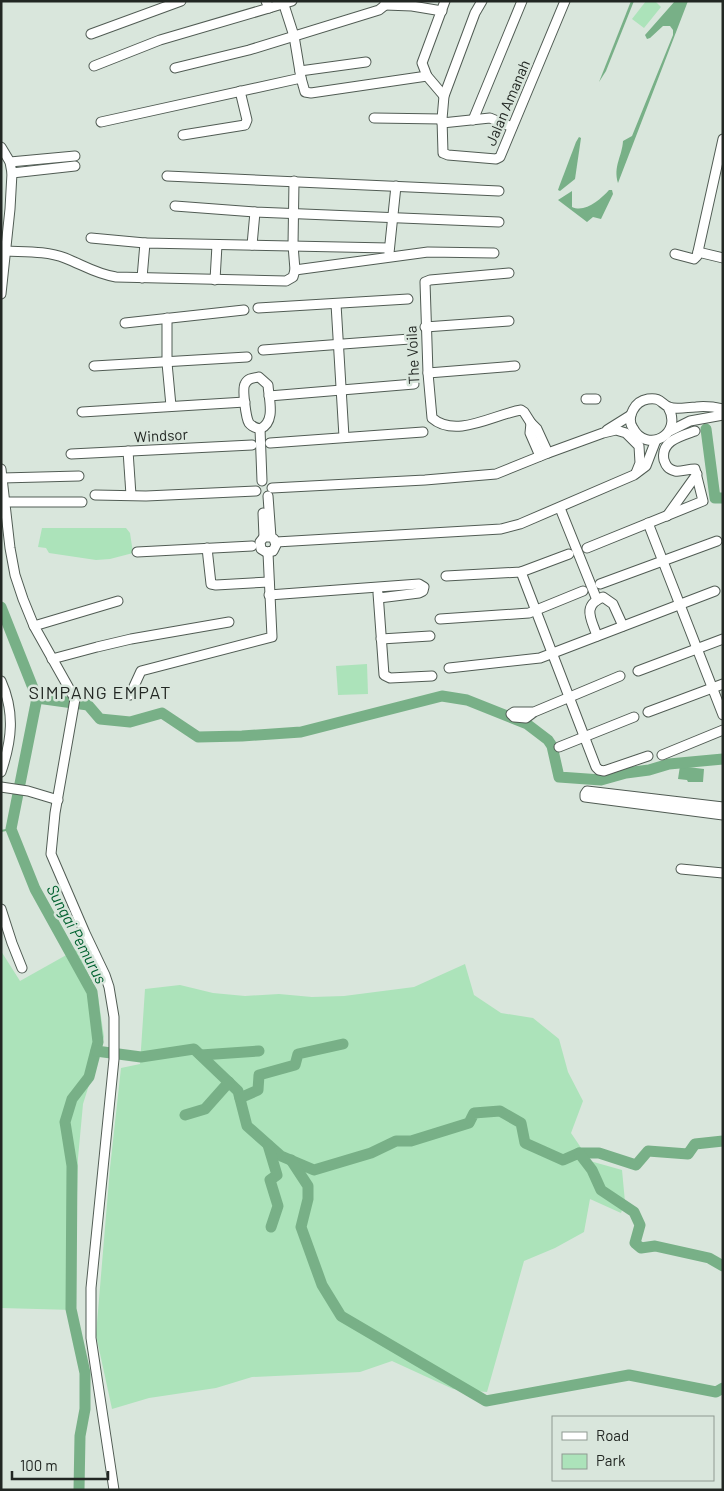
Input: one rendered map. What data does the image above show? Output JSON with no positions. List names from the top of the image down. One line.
{"streets":{"street":["Jalan Amanah","The Voila","Windsor"]},"districts":["SIMPANG EMPAT"],"water":["Sungai Pemurus"],"legend":["Road","Park"],"scale_bar":"100 m"}
